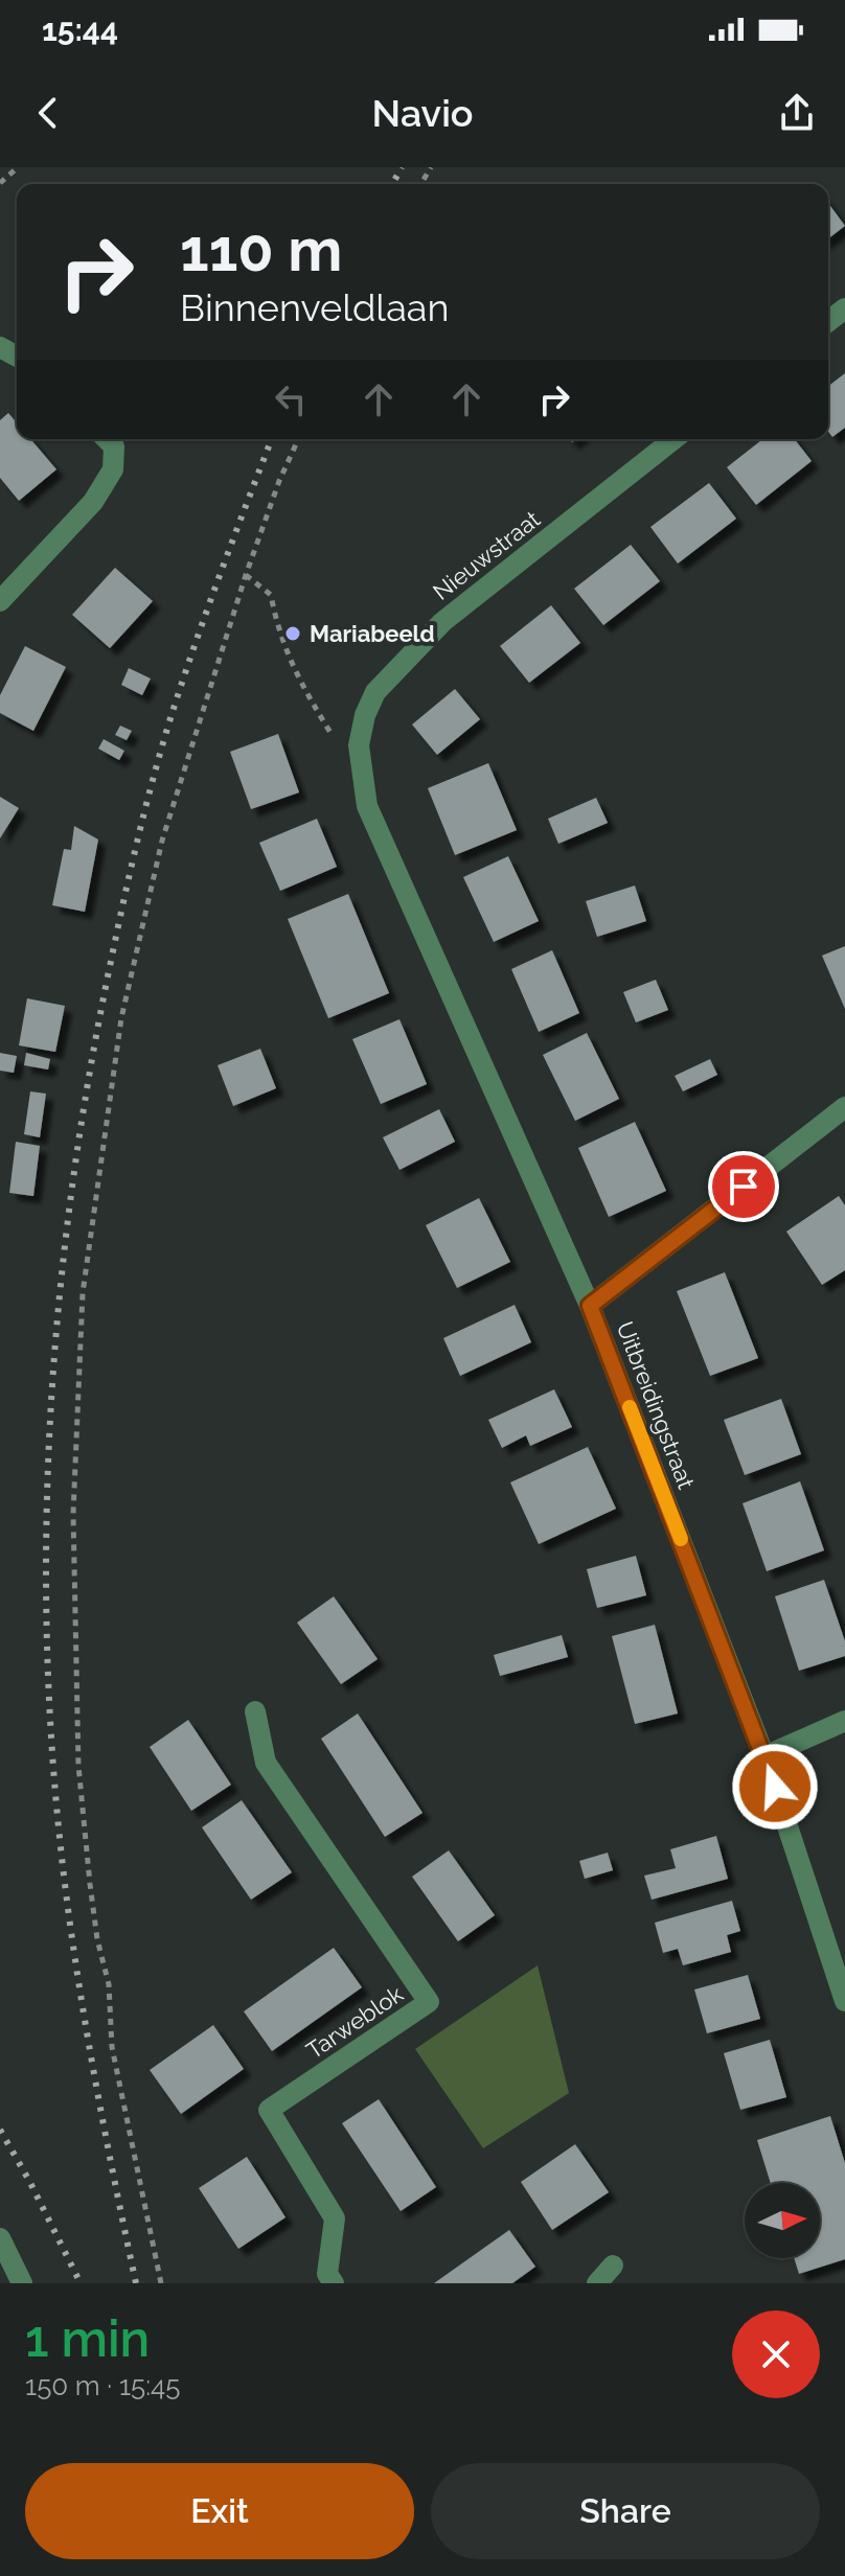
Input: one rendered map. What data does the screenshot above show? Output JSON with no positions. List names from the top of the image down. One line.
{"streets":{"street":["Nieuwstraat","Uitbreidingstraat","Tarweblok"]},"crossings":[["Nieuwstraat","Uitbreidingstraat"]],"places":["Mariabeeld"],"north":"right","page":{"status":"15:44","header":"Navio","turn":["110 m","Binnenveldlaan"],"heading":["1 min","150 m · 15:45"],"buttons":["Exit","Share"]}}
